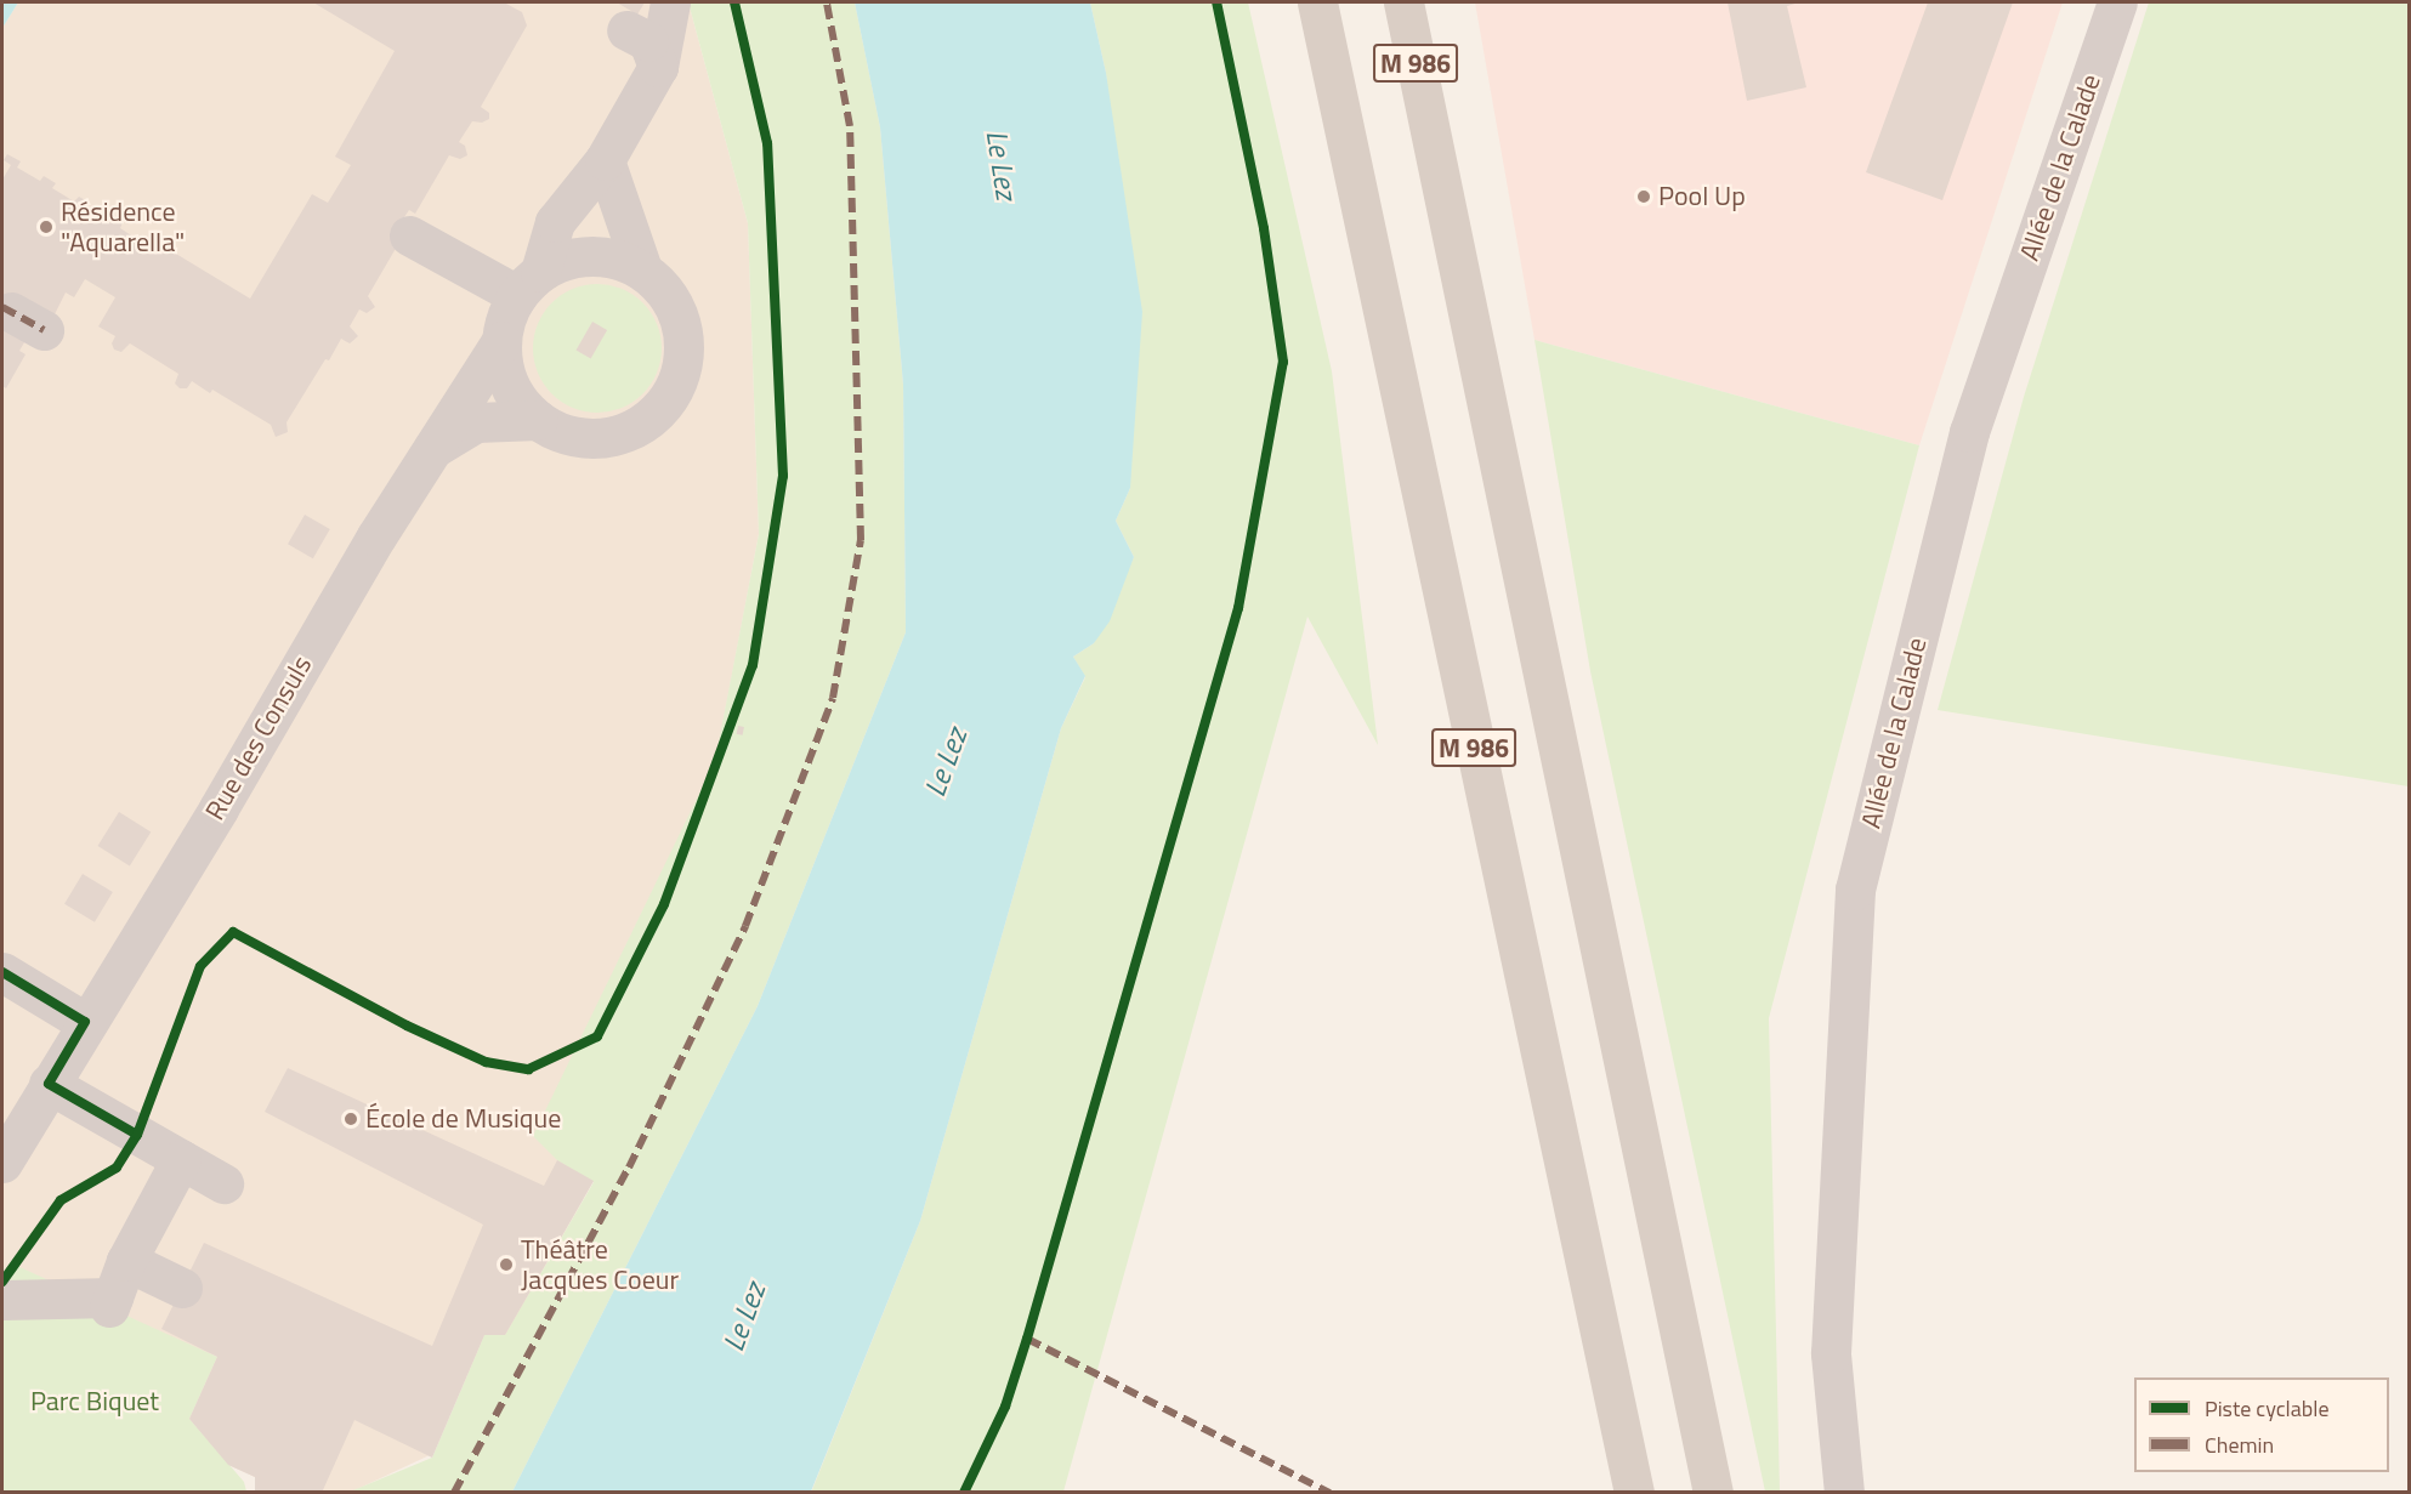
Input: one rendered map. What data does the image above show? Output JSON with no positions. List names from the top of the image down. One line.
{"streets":{"main road":["M 986"],"street":["Allée de la Calade","Rue des Consuls"]},"water":["Le Lez"],"parks":["Parc Biquet"],"places":["Pool Up","Résidence \"Aquarella\"","École de Musique","Théâtre Jacques Coeur"],"legend":["Piste cyclable","Chemin"]}
